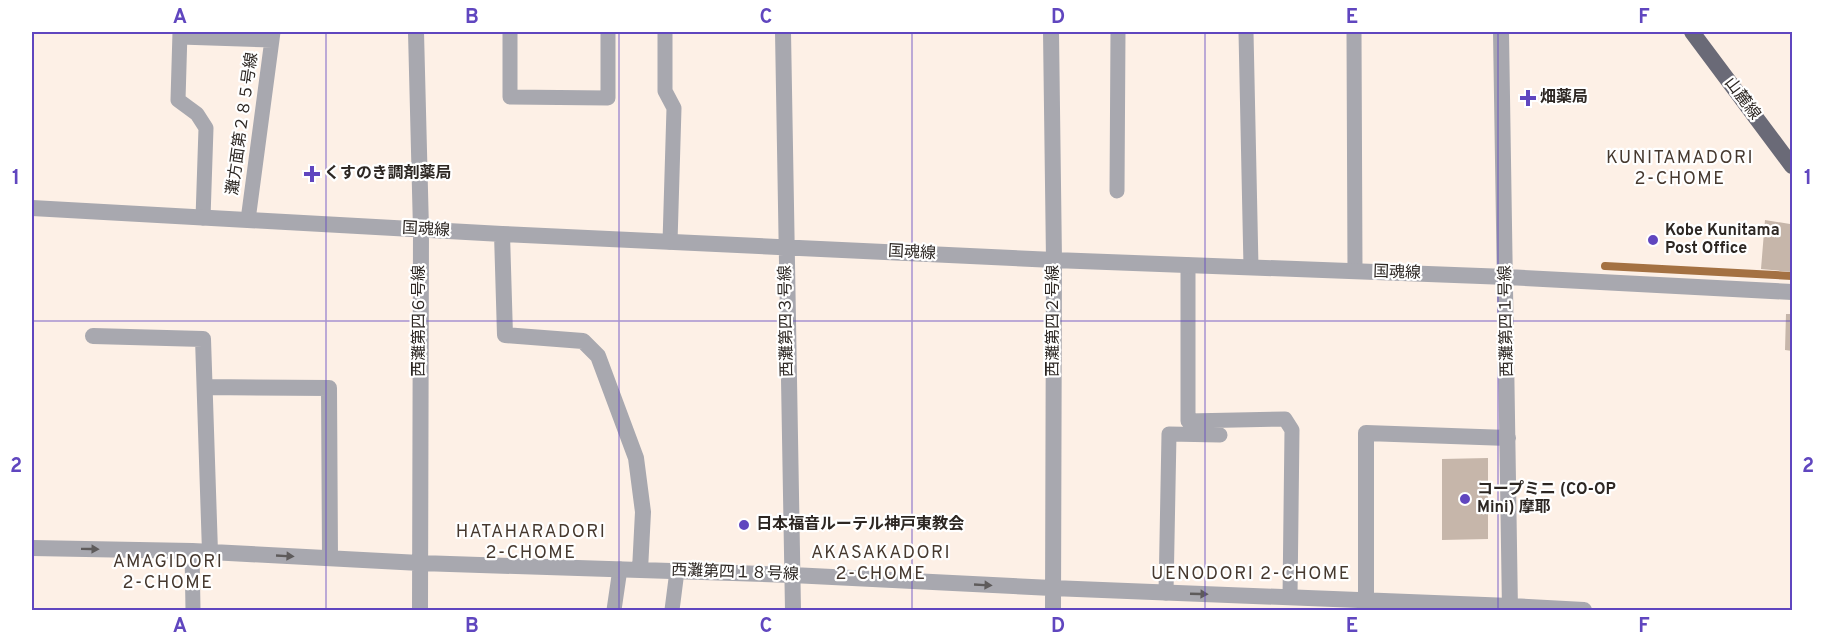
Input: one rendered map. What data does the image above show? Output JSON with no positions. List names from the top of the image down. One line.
{"streets":{"main road":["山麓線"],"street":["国魂線","西灘第四６号線","西灘第四３号線","西灘第四２号線","西灘第四１号線","西灘第四１８号線"],"lane":["灘方面第２８５号線"]},"crossings":[["灘方面第２８５号線","国魂線"],["国魂線","西灘第四６号線"],["国魂線","西灘第四３号線"],["国魂線","西灘第四２号線"],["国魂線","西灘第四１号線"],["西灘第四６号線","西灘第四１８号線"],["西灘第四３号線","西灘第四１８号線"],["西灘第四２号線","西灘第四１８号線"],["西灘第四１号線","西灘第四１８号線"]],"one_way":["西灘第四１８号線"],"districts":["KUNITAMADORI 2-CHOME","HATAHARADORI 2-CHOME","AKASAKADORI 2-CHOME","AMAGIDORI 2-CHOME","UENODORI 2-CHOME"],"places":{"health":["畑薬局","くすのき調剤薬局"],"other":["Kobe Kunitama Post Office","コープミニ (CO-OP Mini) 摩耶","日本福音ルーテル神戸東教会"]},"grid":{"columns":["A","B","C","D","E","F"],"rows":["1","2"]}}
